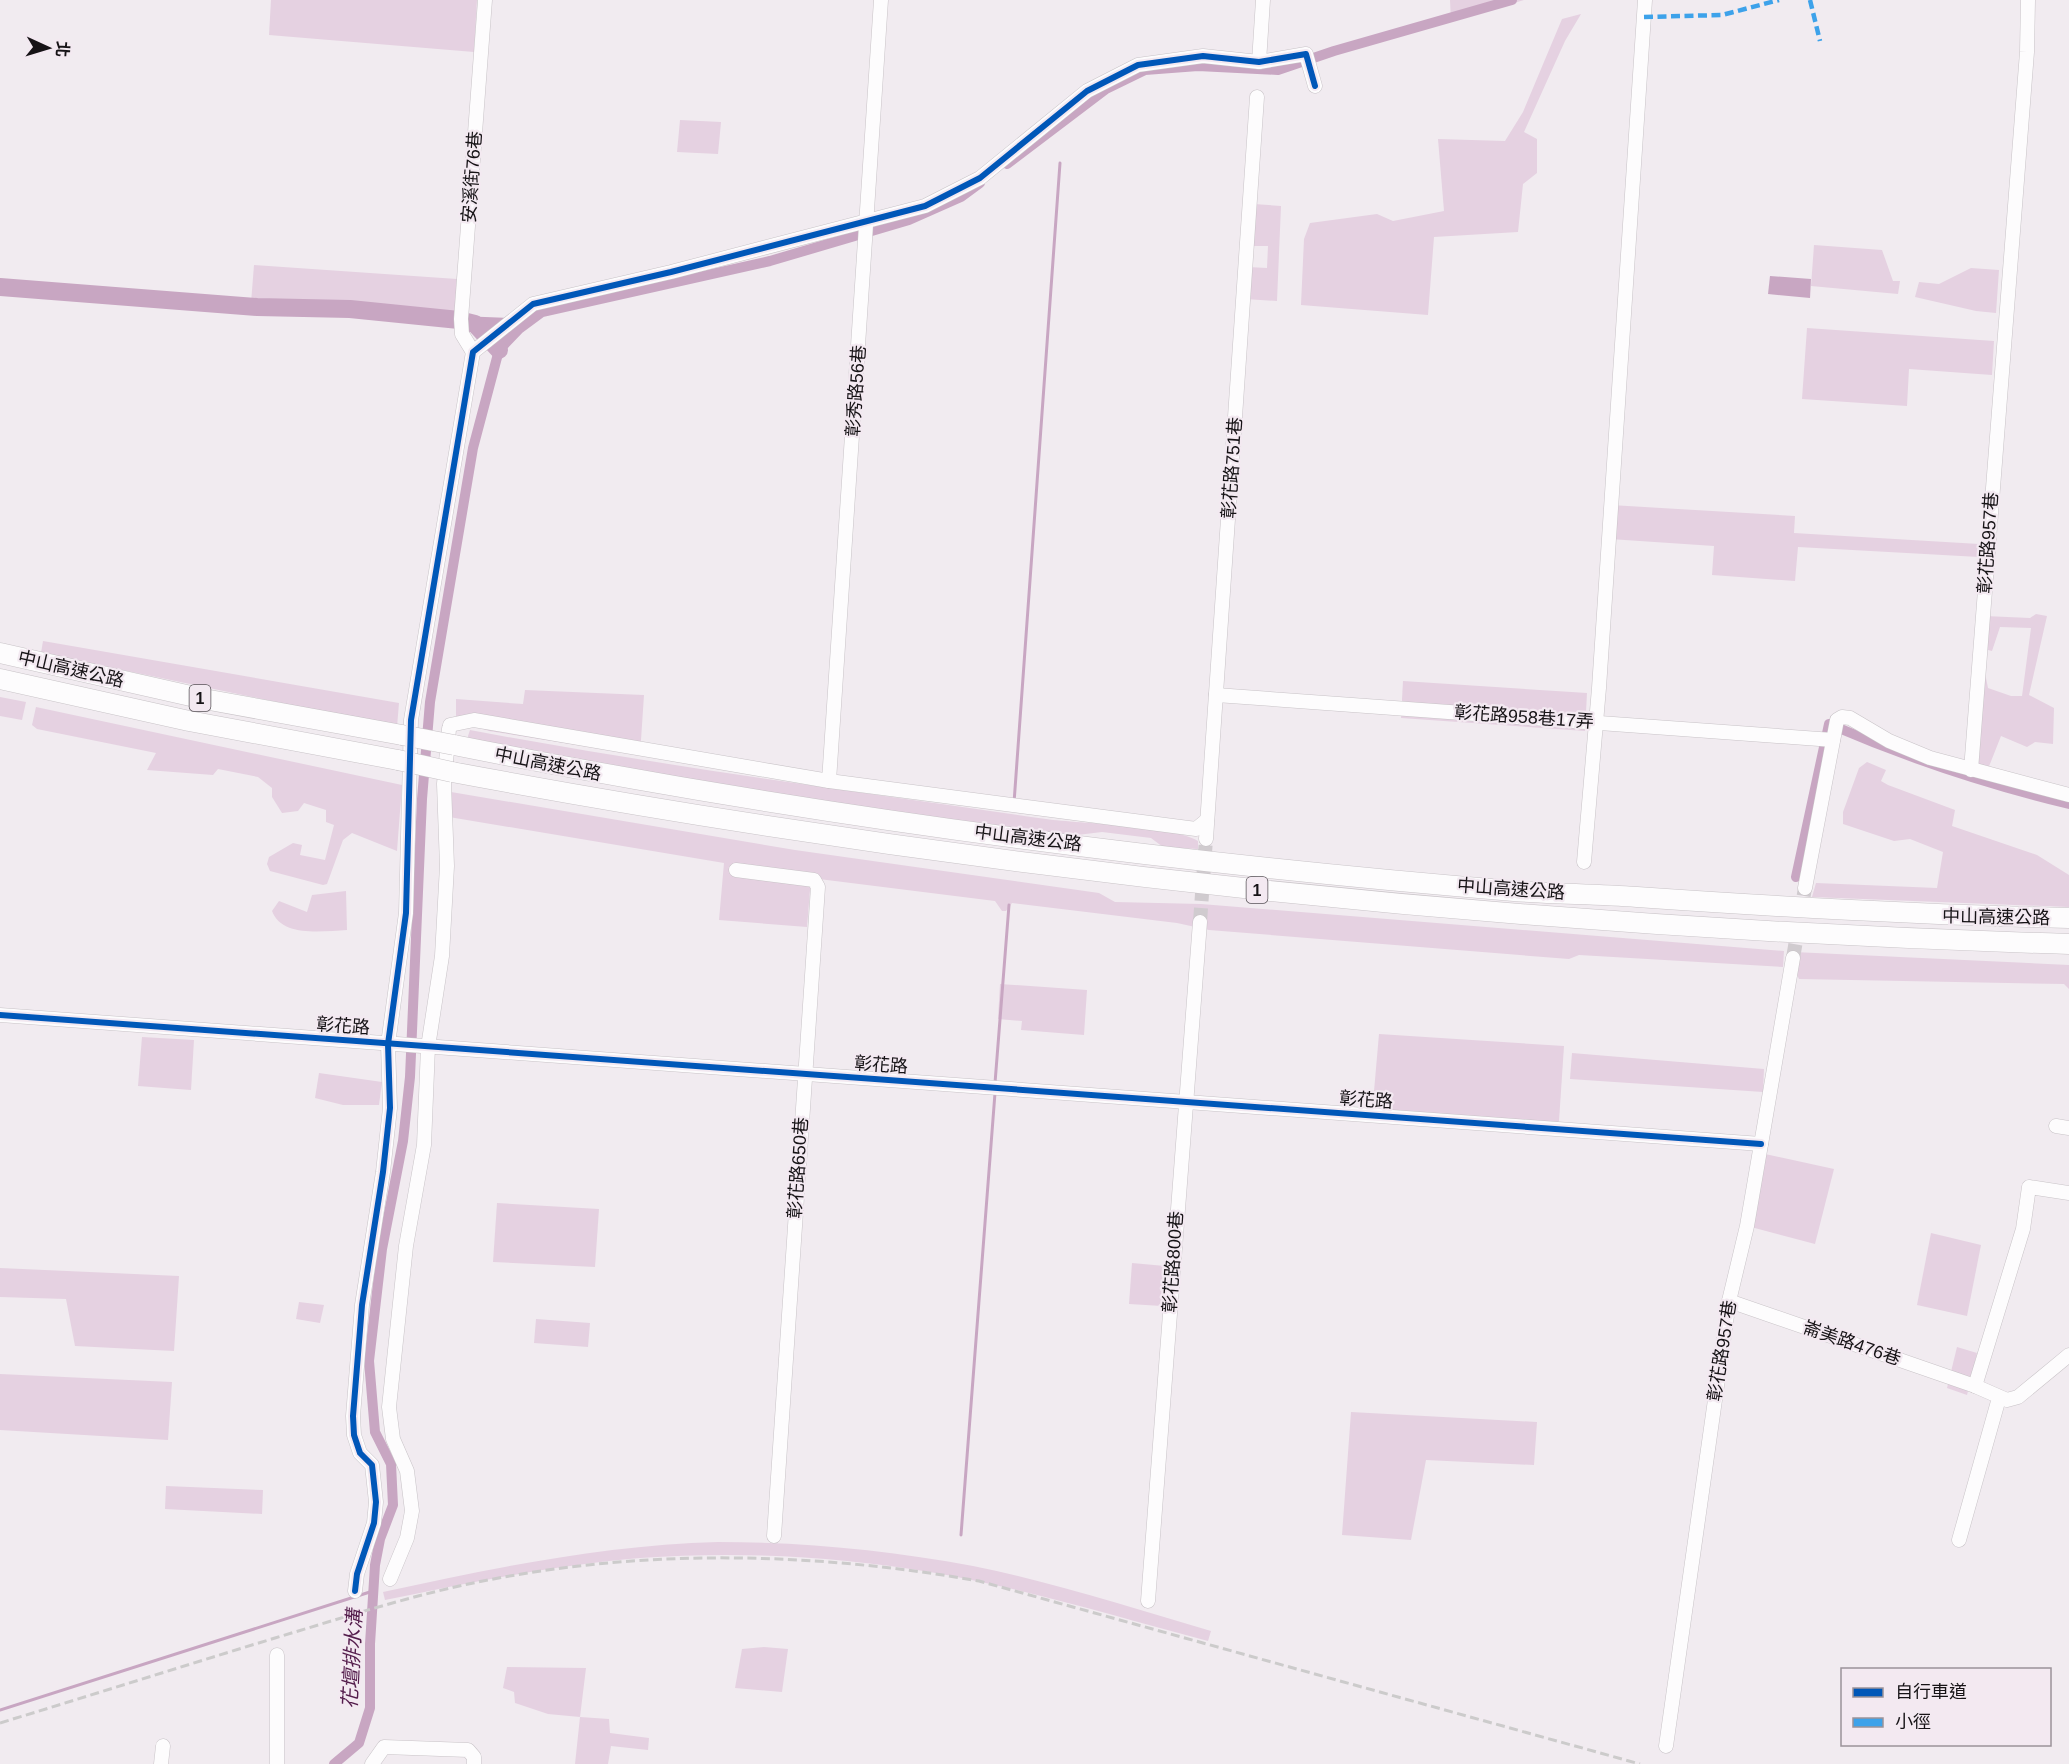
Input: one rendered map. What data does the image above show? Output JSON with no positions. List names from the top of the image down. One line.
{"streets":{"highway":["中山高速公路","1"],"street":["安溪街76巷","彰秀路56巷","彰花路751巷","彰花路957巷","彰花路958巷17弄","彰花路","彰花路650巷","彰花路800巷","崙美路476巷"]},"crossings":[["彰花路751巷","彰花路958巷17弄"],["彰花路957巷","彰花路"],["彰花路957巷","崙美路476巷"],["彰花路","彰花路650巷"],["彰花路","彰花路800巷"]],"water":["花壇排水溝"],"legend":["自行車道","小徑"],"north":"right"}
